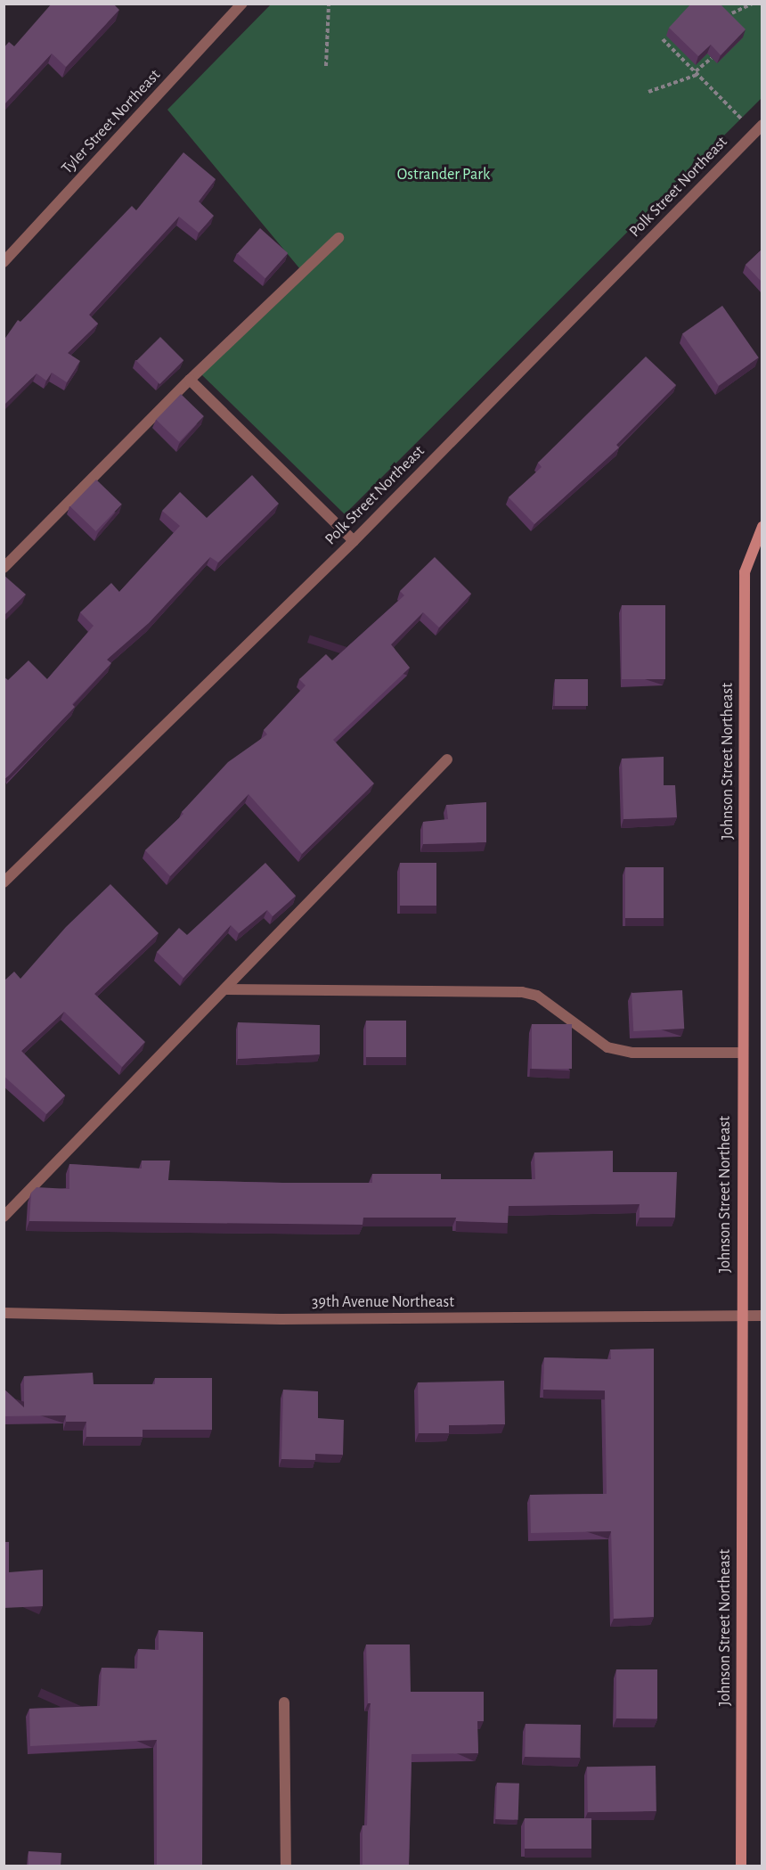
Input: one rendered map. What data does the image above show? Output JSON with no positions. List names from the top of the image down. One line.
{"streets":{"street":["Tyler Street Northeast","Polk Street Northeast","Johnson Street Northeast","39th Avenue Northeast"]},"crossings":[["Johnson Street Northeast","39th Avenue Northeast"]],"parks":["Ostrander Park"]}
